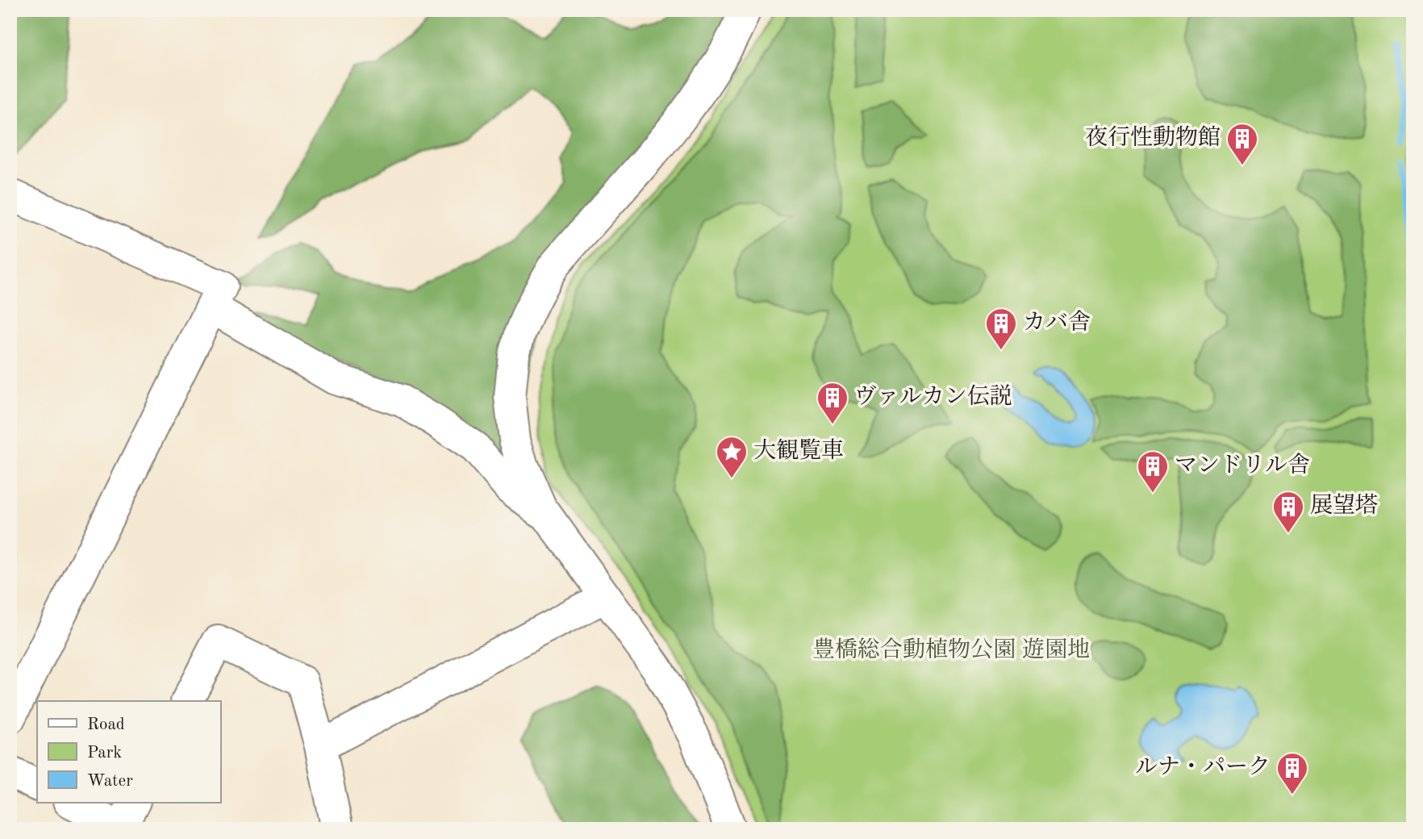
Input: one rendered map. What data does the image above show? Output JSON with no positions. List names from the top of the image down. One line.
{"parks":["豊橋総合動植物公園 遊園地"],"places":{"building":["夜行性動物館","カバ舎","ヴァルカン伝説","マンドリル舎","展望塔","ルナ・パーク"],"place":["大観覧車"]},"legend":["Road","Park","Water"]}
